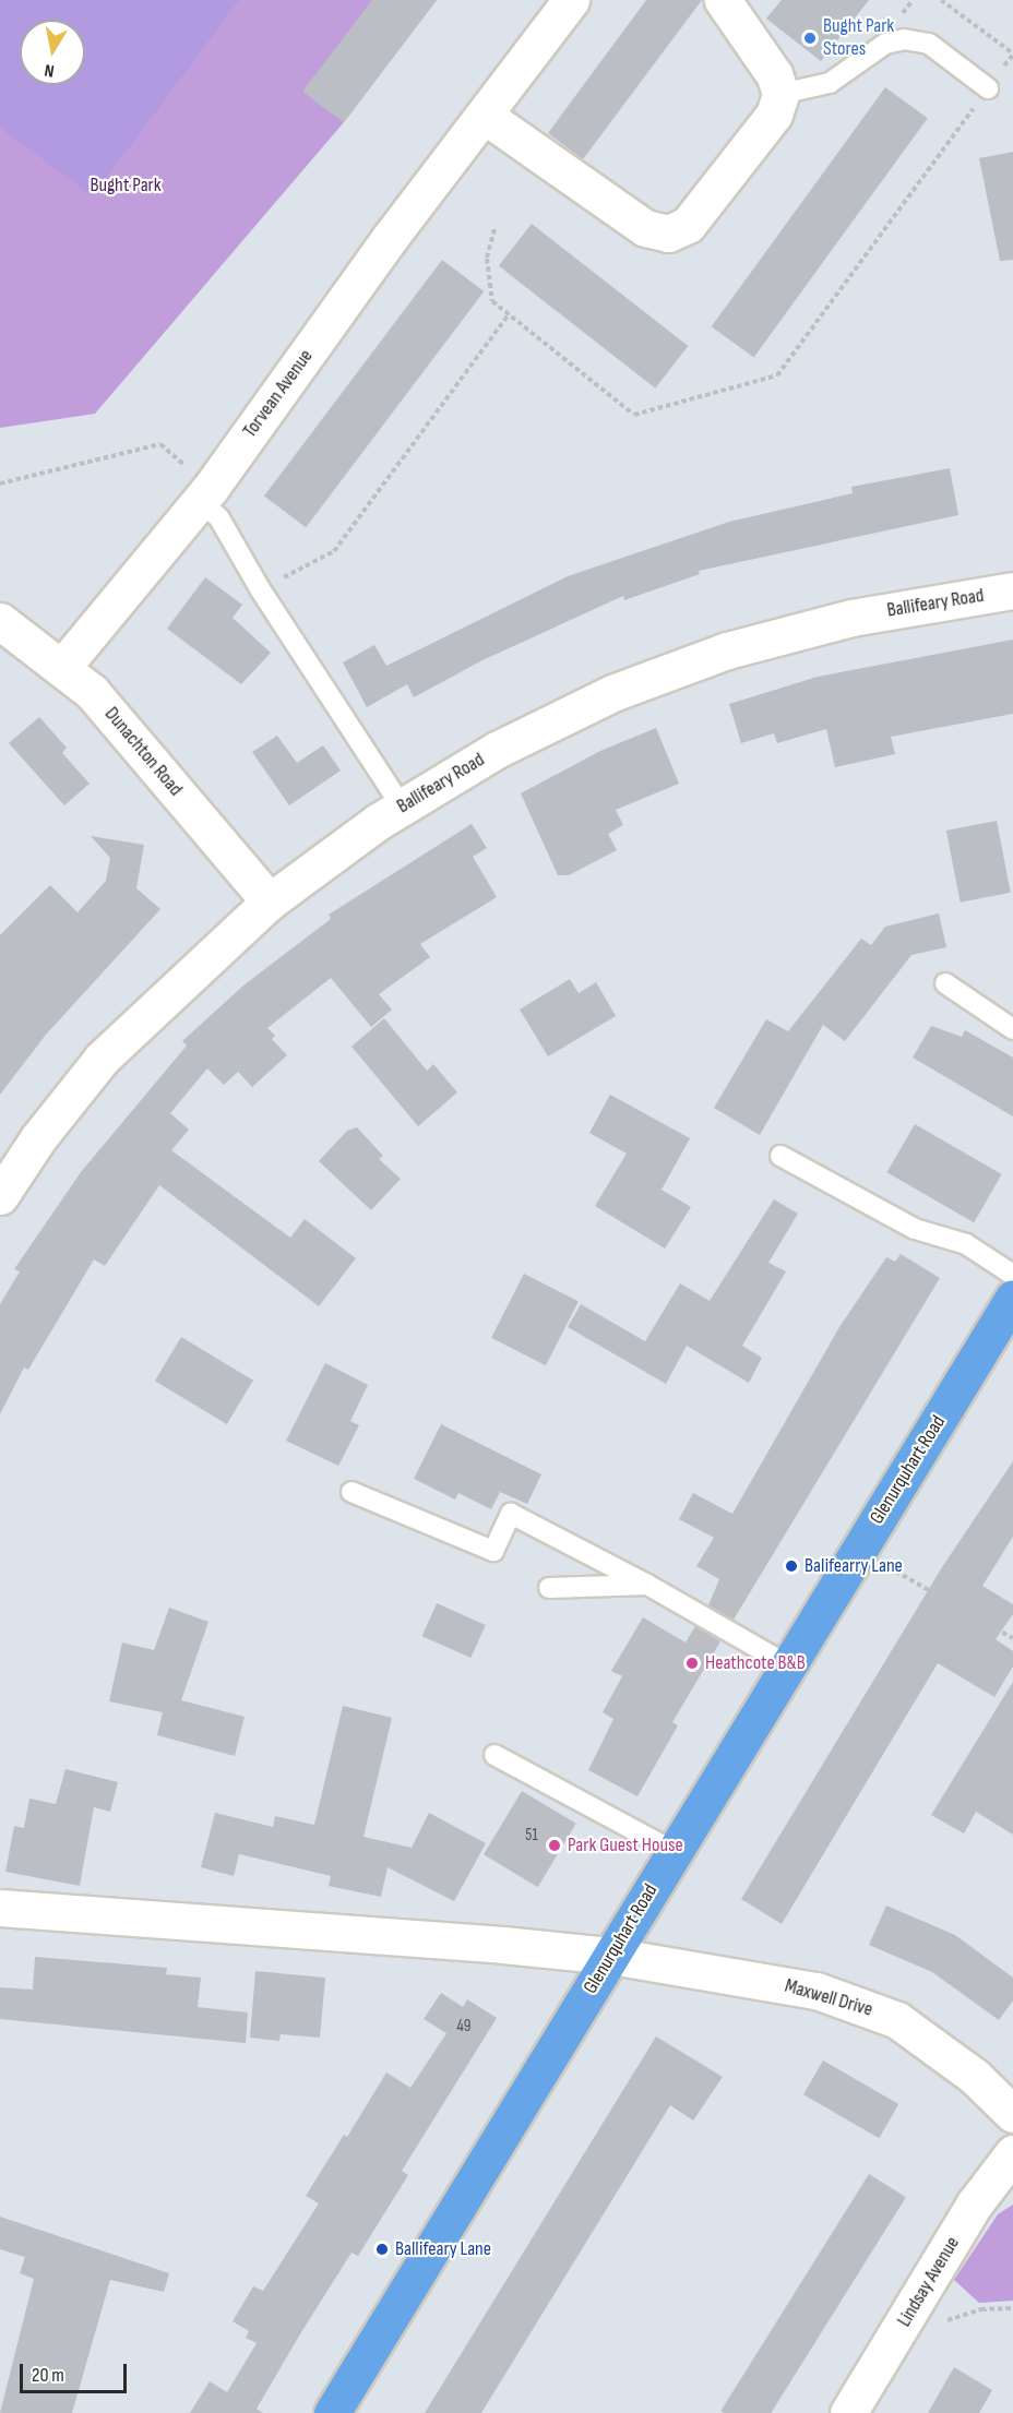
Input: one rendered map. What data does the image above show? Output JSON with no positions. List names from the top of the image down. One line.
{"streets":{"highway":["Glenurquhart Road"],"street":["Torvean Avenue","Ballifeary Road","Dunachton Road","Maxwell Drive","Lindsay Avenue"]},"crossings":[["Torvean Avenue","Dunachton Road"],["Ballifeary Road","Dunachton Road"],["Glenurquhart Road","Maxwell Drive"]],"parks":["Bught Park"],"places":["Bught Park Stores","Balifearry Lane","Heathcote B&B","Park Guest House","Ballifeary Lane"],"house_numbers":["51","49"],"scale_bar":"20 m","north":"bottom"}
